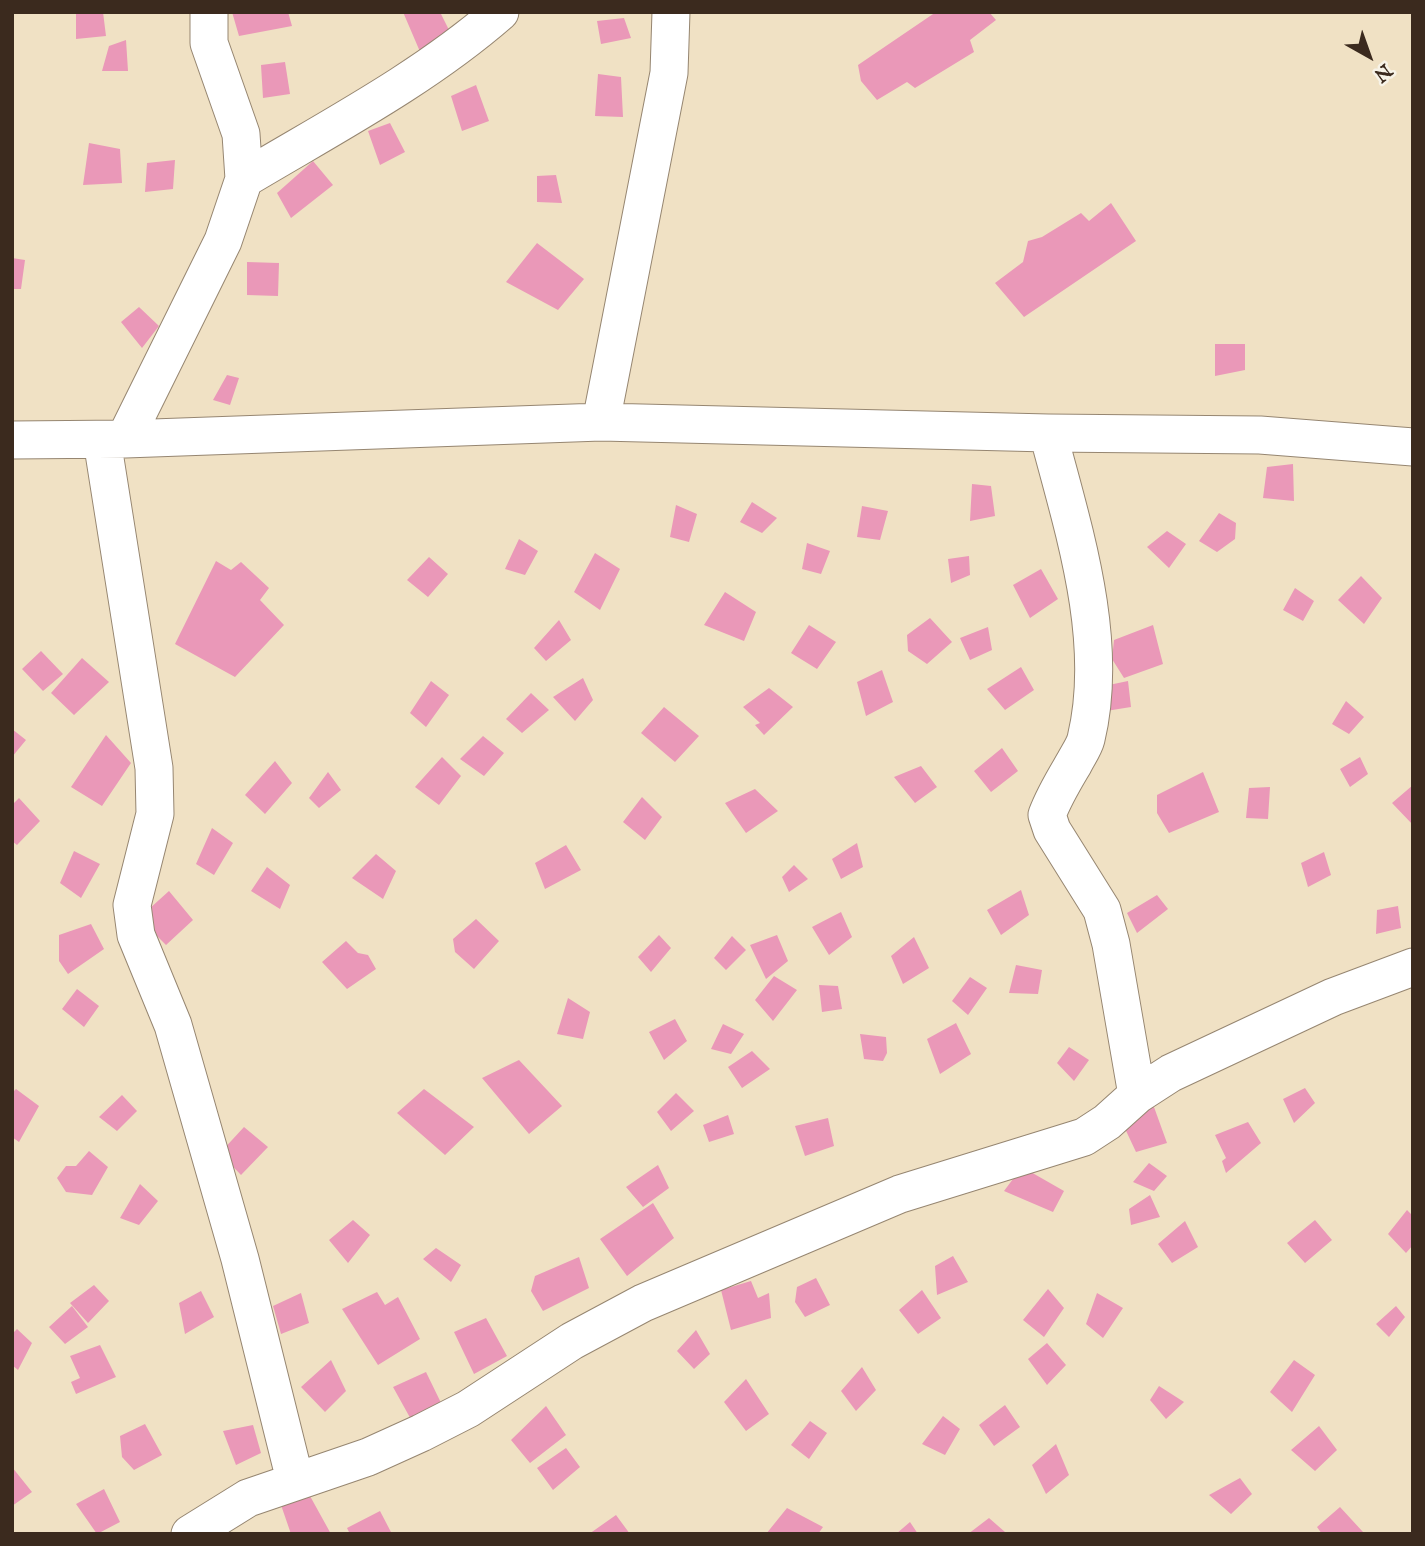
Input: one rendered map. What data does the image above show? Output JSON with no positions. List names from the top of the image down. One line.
{"north":"bottom right"}
